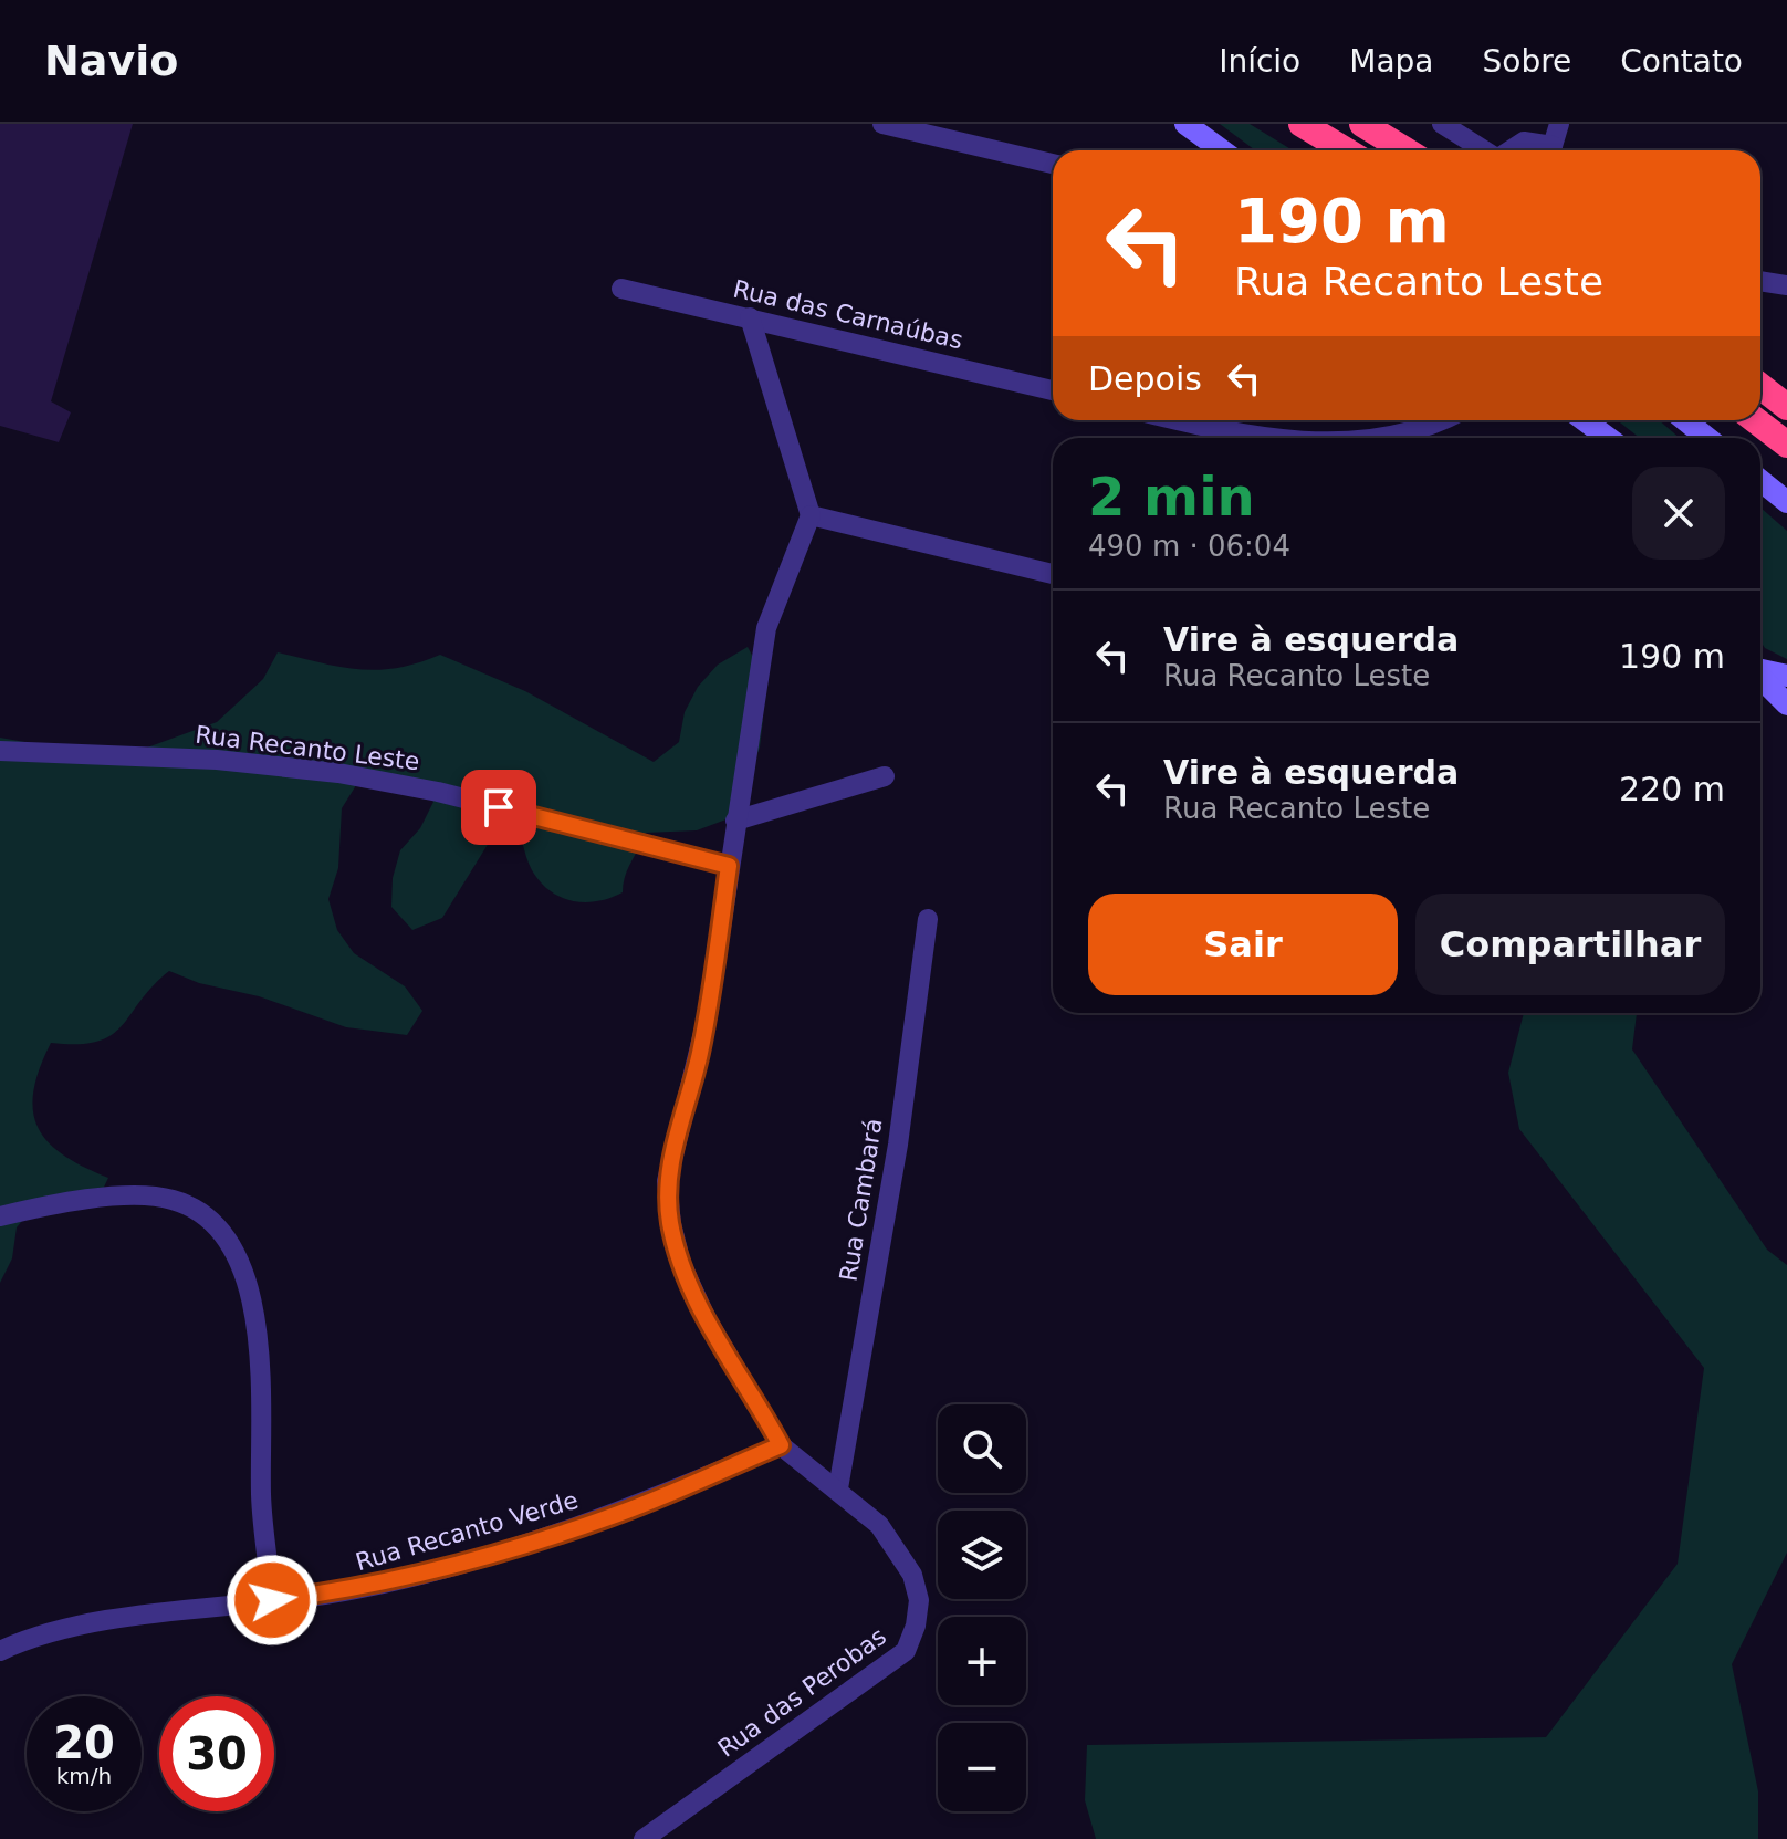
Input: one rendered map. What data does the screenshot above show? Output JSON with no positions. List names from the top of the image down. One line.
{"streets":{"street":["Rua das Carnaúbas","Rua Recanto Leste","Rua Cambará","Rua Recanto Verde","Rua das Perobas"]},"crossings":[["Rua Cambará","Rua das Perobas"],["Rua Recanto Verde","Rua das Perobas"]],"page":{"header":"Navio","nav":["Início","Mapa","Sobre","Contato"],"turn":["190 m","Rua Recanto Leste"],"then":"Depois","heading":["2 min","490 m · 06:04"],"list":[{"name":"Vire à esquerda","note":"Rua Recanto Leste","value":"190 m"},{"name":"Vire à esquerda","note":"Rua Recanto Leste","value":"220 m"}],"buttons":["Sair","Compartilhar"],"map_buttons":["+","−"],"speed":"20 km/h","limit":"30"}}
